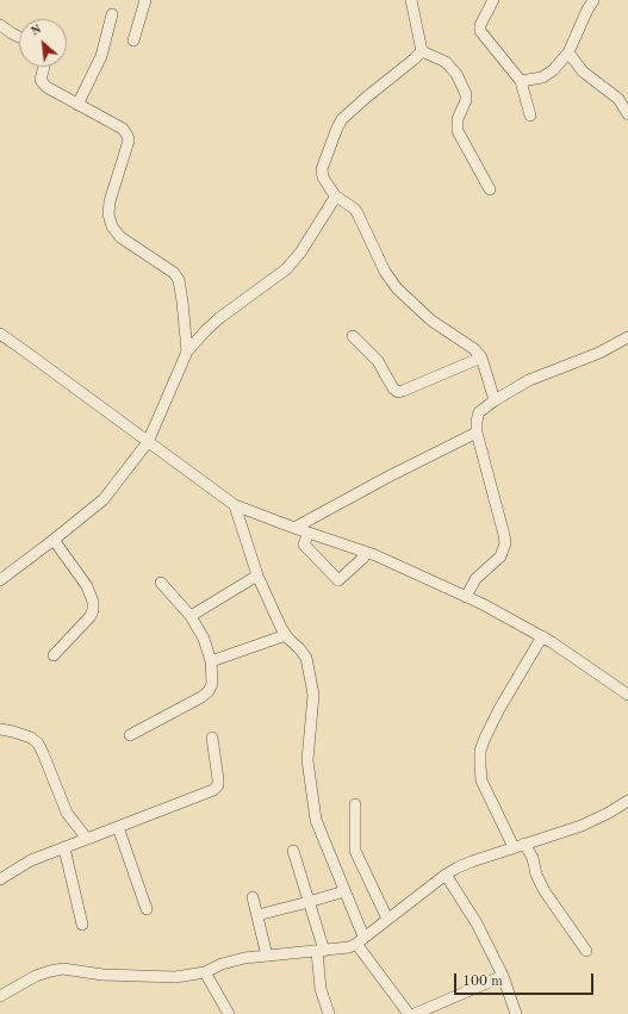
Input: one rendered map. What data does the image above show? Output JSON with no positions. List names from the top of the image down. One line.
{"scale_bar":"100 m","north":"top left"}
